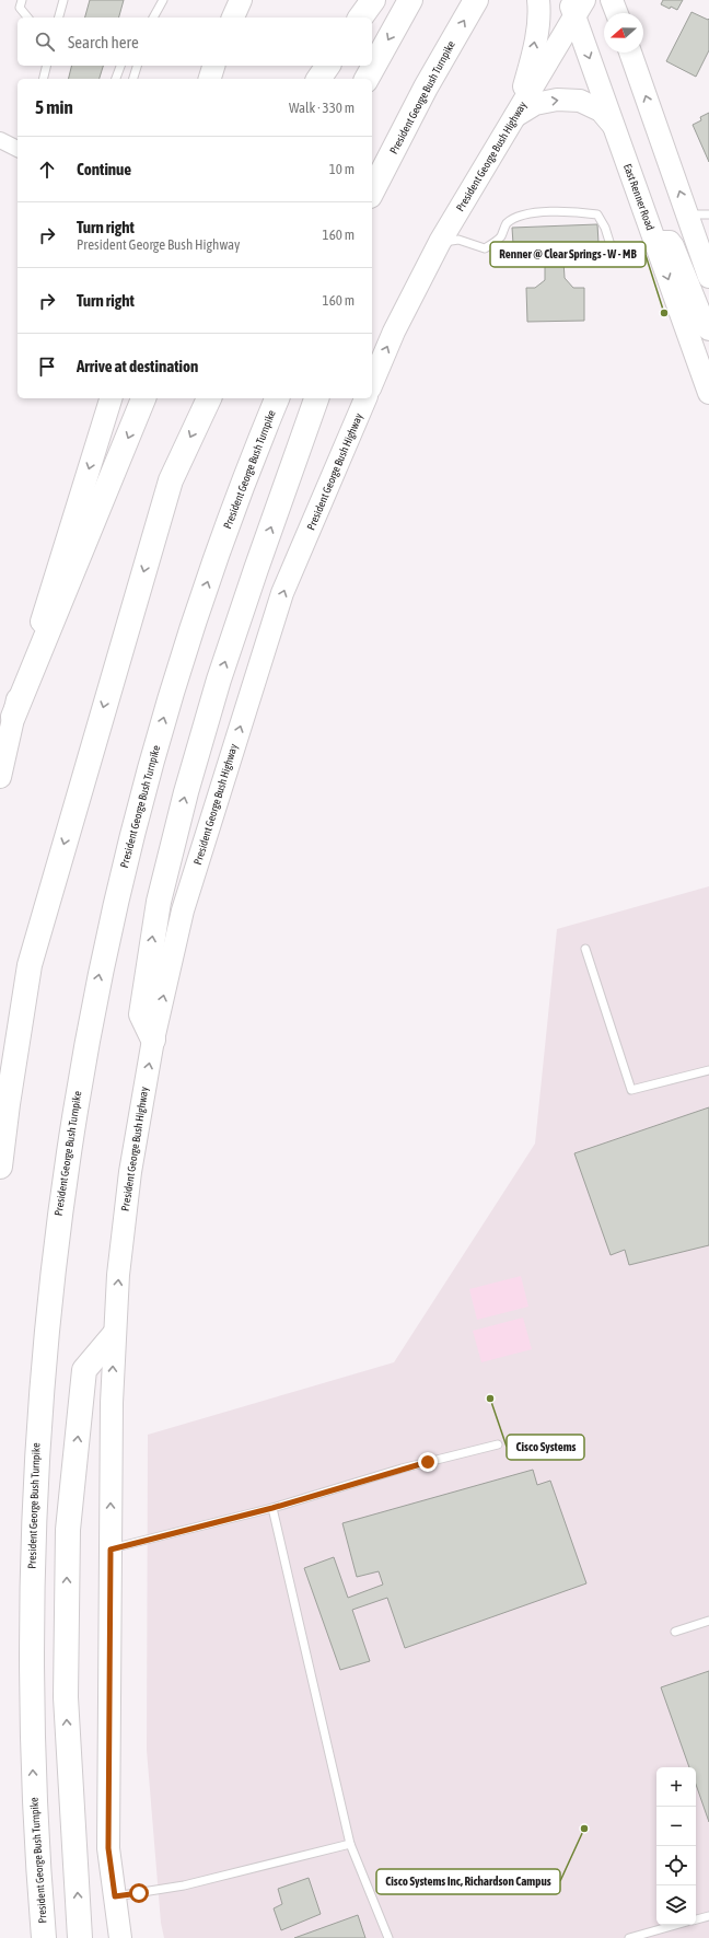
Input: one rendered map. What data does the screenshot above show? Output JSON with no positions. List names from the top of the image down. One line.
{"streets":{"highway":["President George Bush Turnpike"],"main road":["President George Bush Highway","East Renner Road"]},"crossings":[["President George Bush Highway","East Renner Road"]],"one_way":["President George Bush Highway"],"places":["Renner @ Clear Springs - W - MB","Cisco Systems","Cisco Systems Inc, Richardson Campus"],"north":"left","page":{"search":"Search here","heading":["5 min","Walk · 330 m"],"list":[["Continue","10 m"],["Turn right","President George Bush Highway","160 m"],["Turn right","160 m"],"Arrive at destination"],"map_buttons":["+","−"]}}
